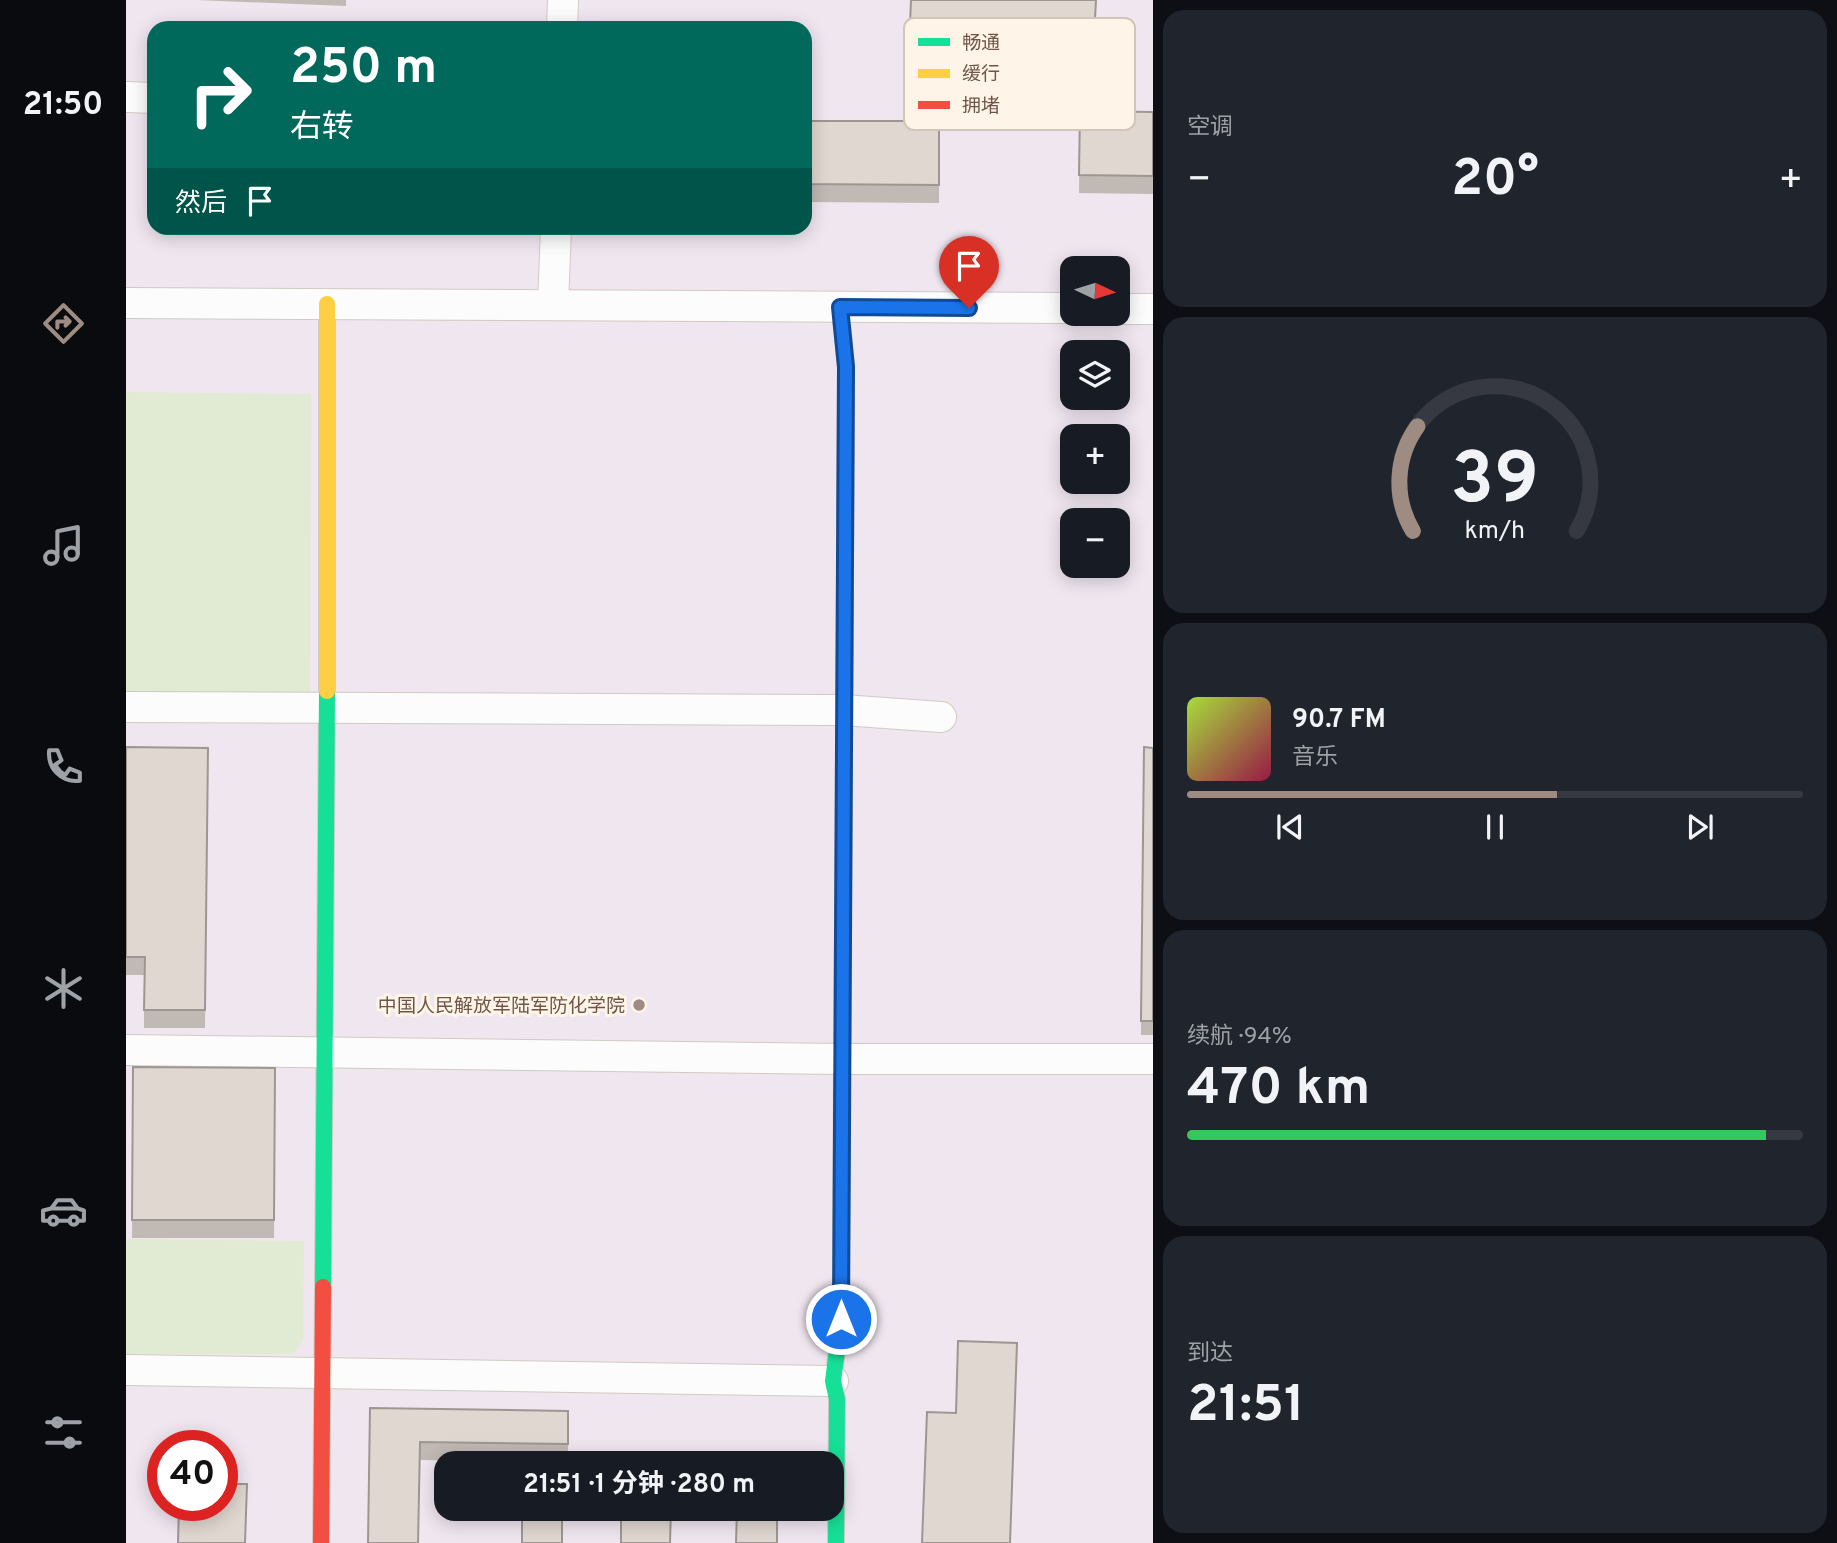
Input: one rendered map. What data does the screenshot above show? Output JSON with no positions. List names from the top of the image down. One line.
{"places":["中国人民解放军陆军防化学院"],"legend":["畅通","缓行","拥堵"],"north":"right","page":{"tabs":"21:50","tile":["空调",["续航 · 94%","470 km"],["到达","21:51"]],"turn":["250 m","右转"],"heat":["−","20°","+"],"then":"然后","map_buttons":["+","−"],"song":["90.7 FM","音乐"],"limit":"40","trip":"21:51 · 1 分钟 · 280 m","gauge":["39","km/h"]}}
